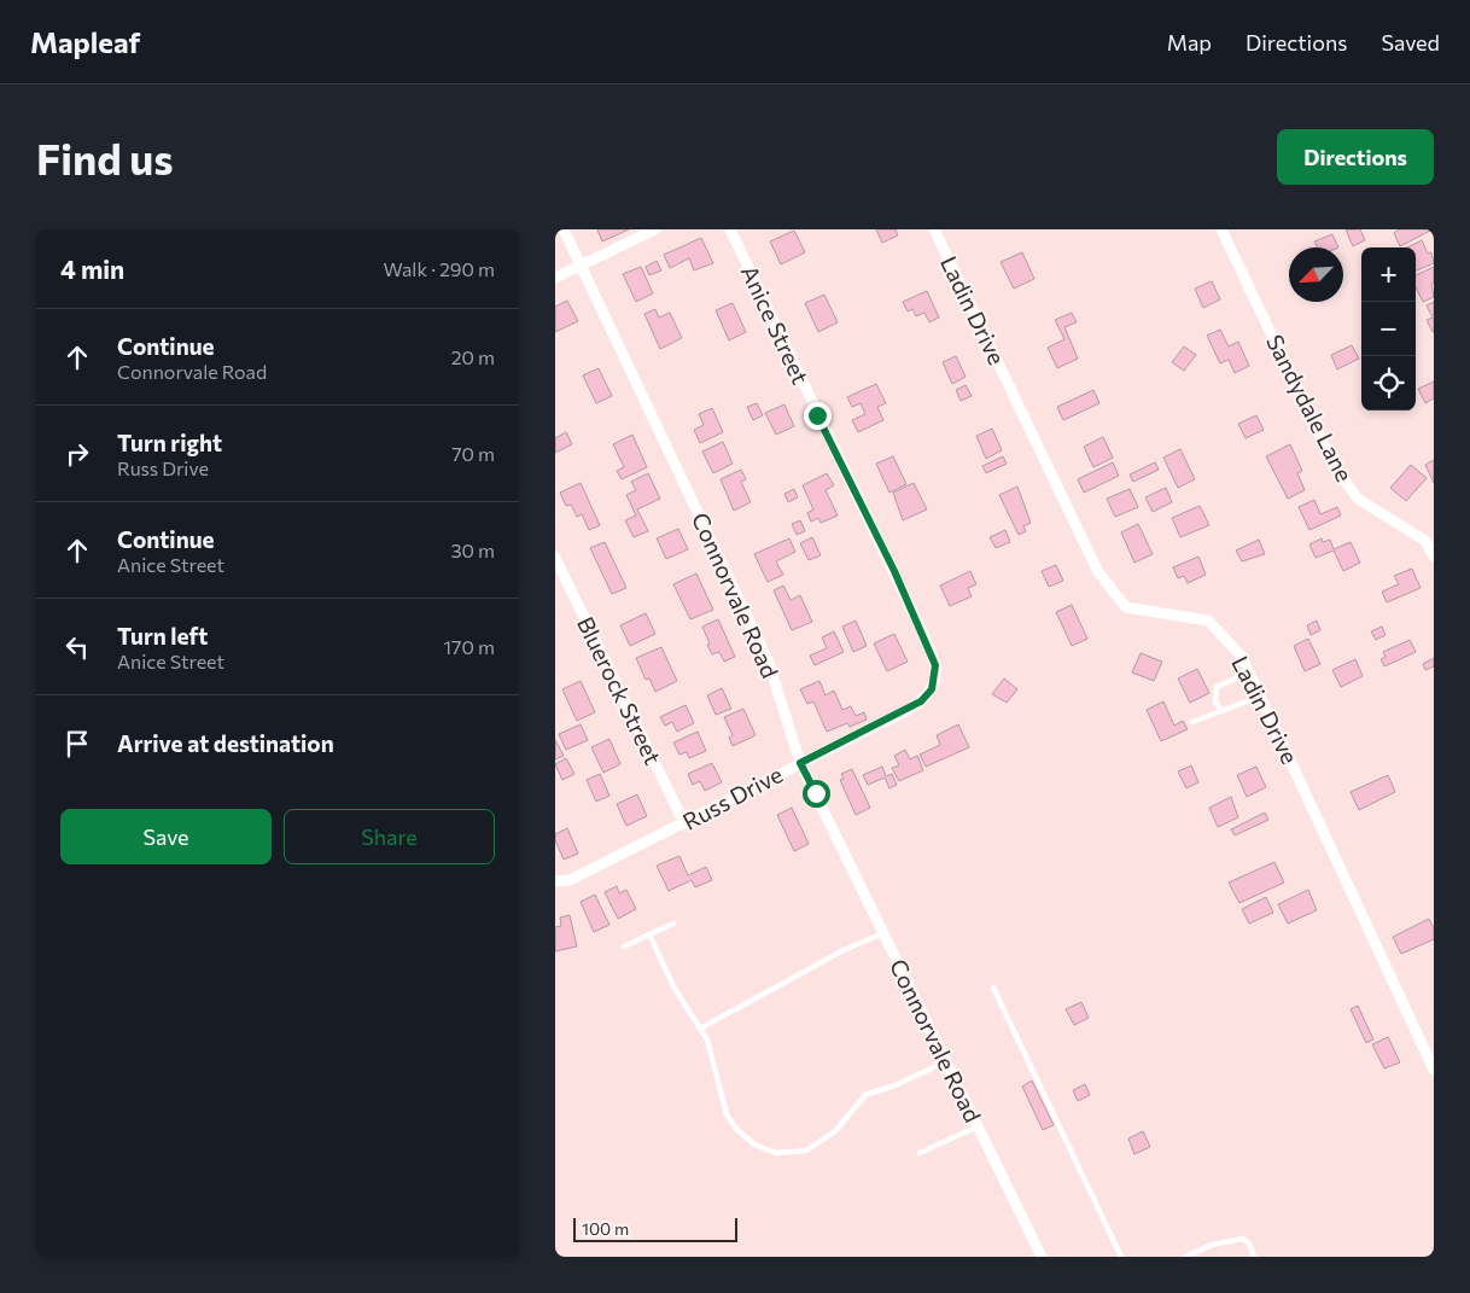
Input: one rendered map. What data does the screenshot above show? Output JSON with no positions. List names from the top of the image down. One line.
{"streets":{"street":["Ladin Drive","Anice Street","Sandydale Lane","Connorvale Road","Bluerock Street","Russ Drive"]},"crossings":[["Anice Street","Russ Drive"],["Connorvale Road","Russ Drive"],["Bluerock Street","Russ Drive"]],"scale_bar":"100 m","north":"bottom left","page":{"header":"Mapleaf","nav":["Map","Directions","Saved"],"buttons":["Directions",["Save","Share"]],"title":"Find us","heading":["4 min","Walk · 290 m"],"map_buttons":["+","−"],"list":[["Continue","Connorvale Road","20 m"],["Turn right","Russ Drive","70 m"],["Continue","Anice Street","30 m"],["Turn left","Anice Street","170 m"],"Arrive at destination"],"scale":"100 m"}}
